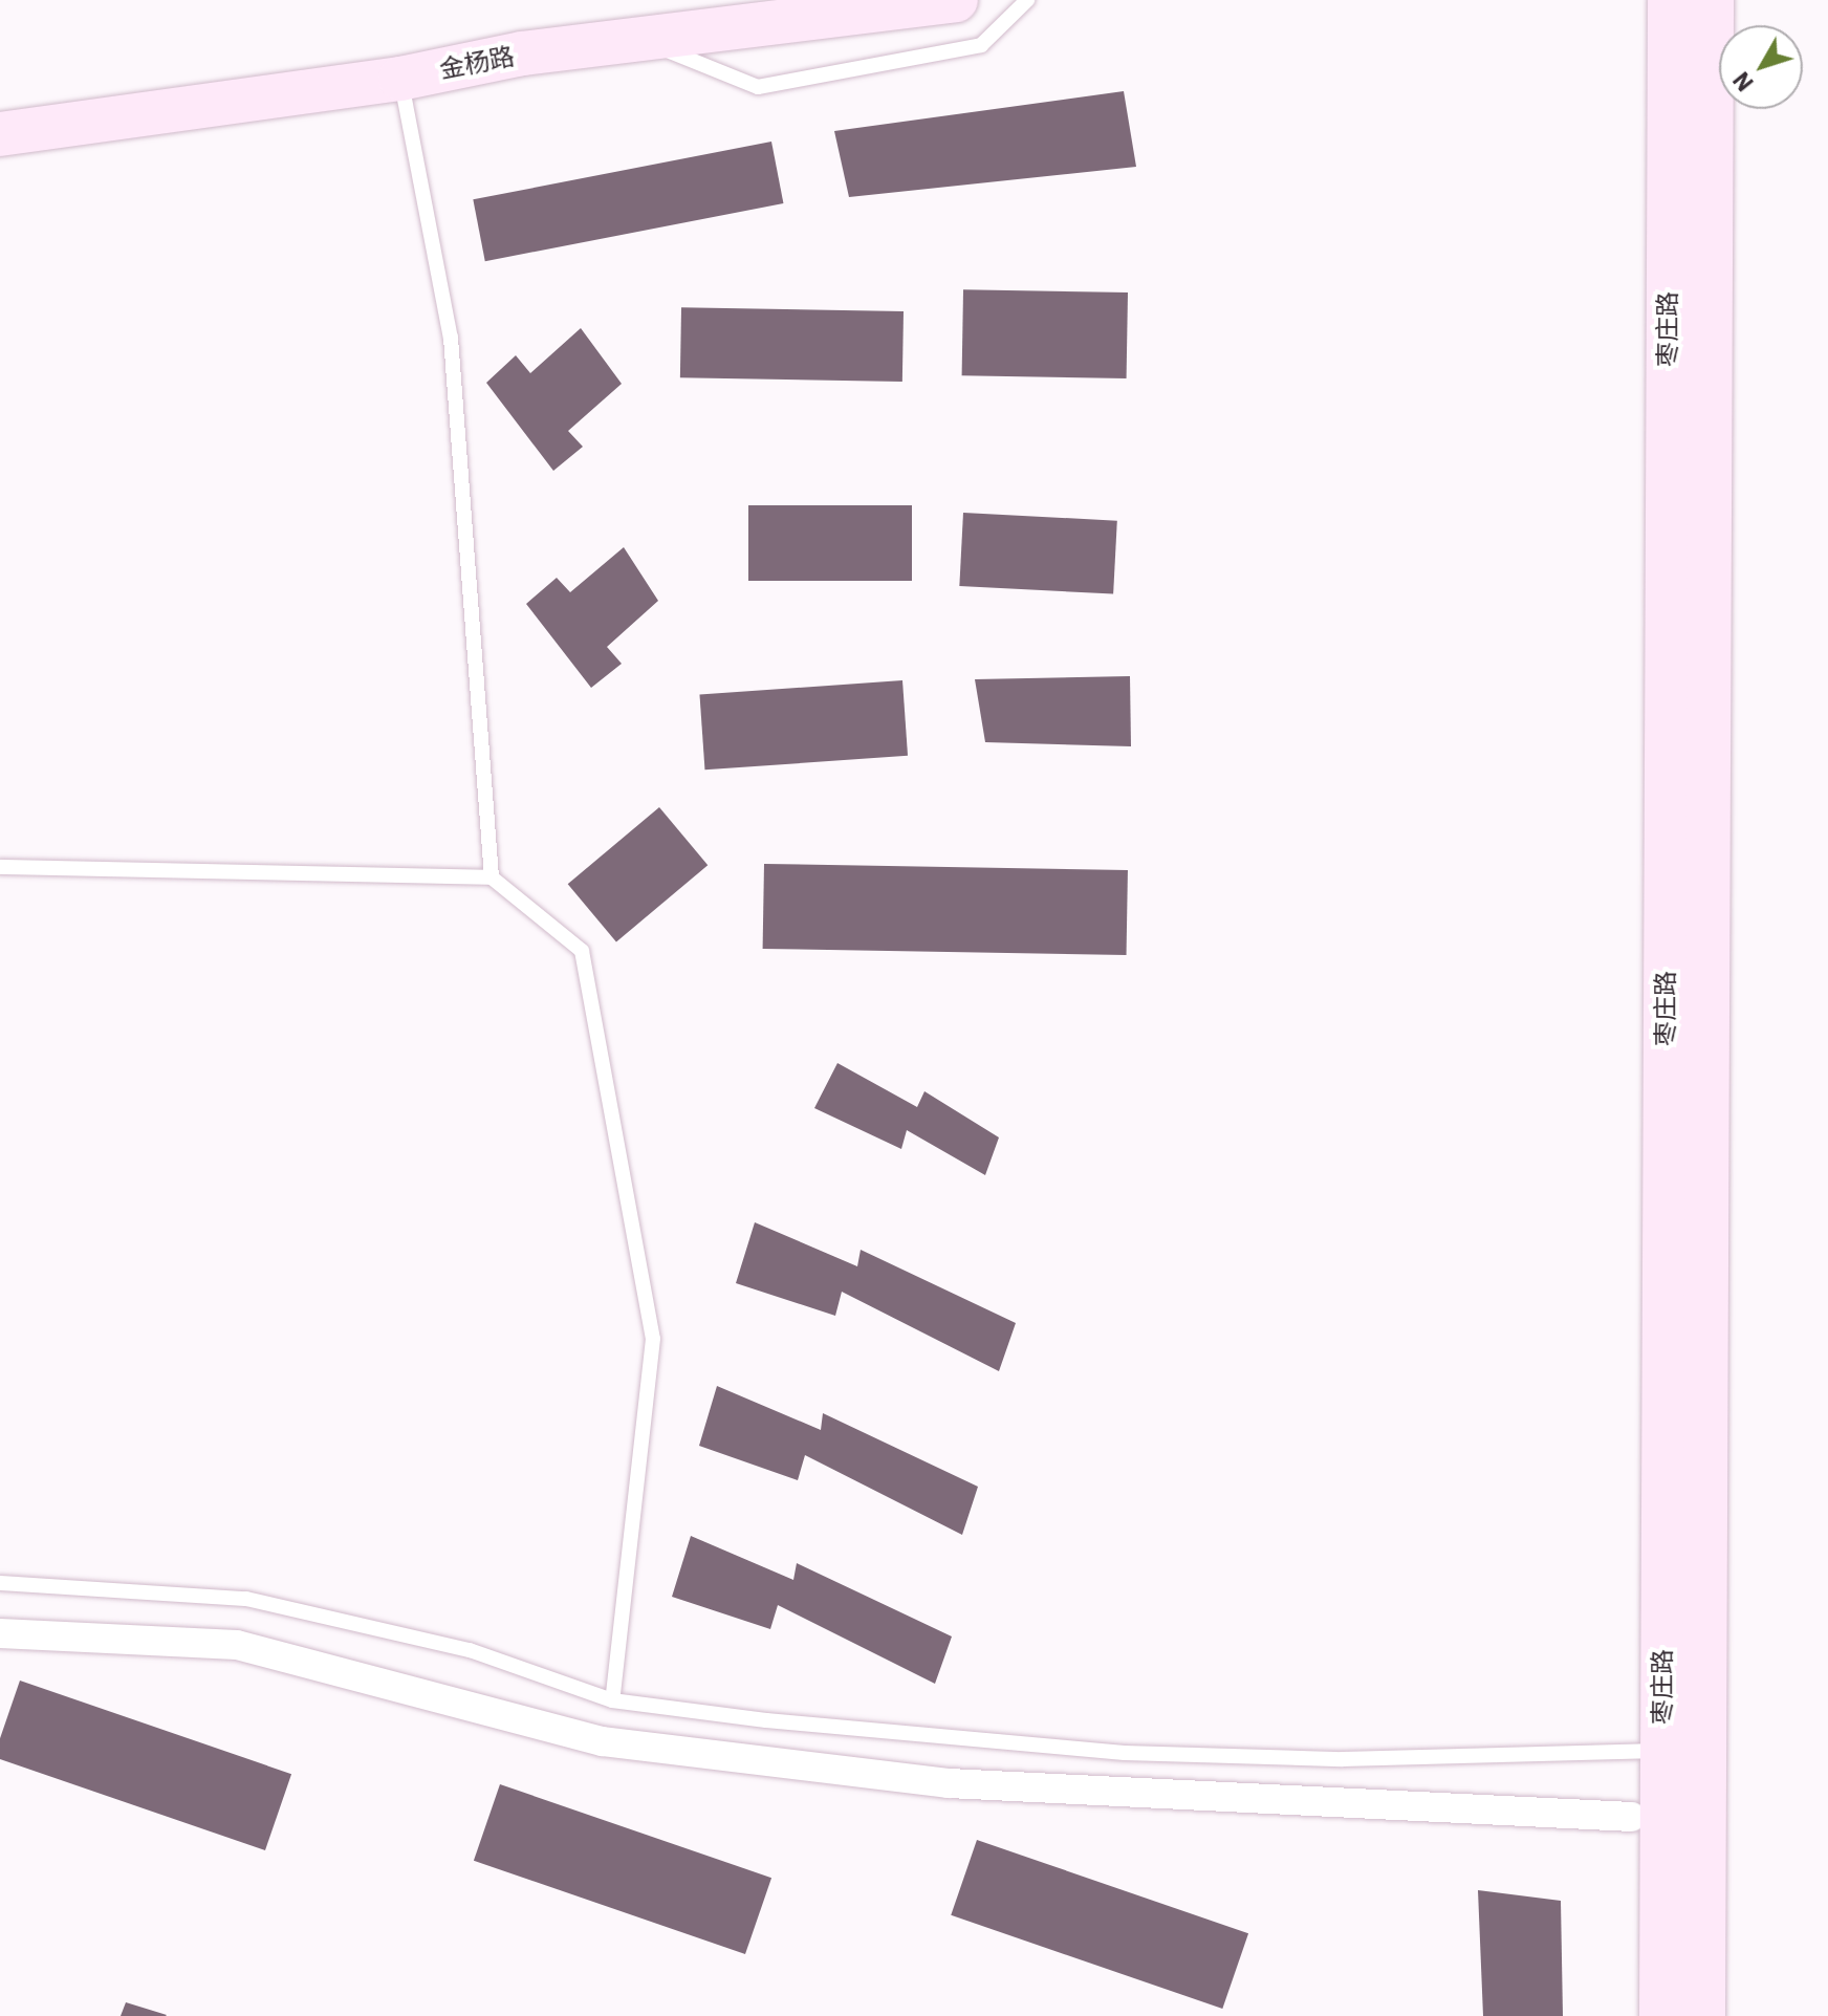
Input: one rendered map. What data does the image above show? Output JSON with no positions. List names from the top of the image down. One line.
{"streets":{"street":["金杨路","枣庄路"]},"north":"bottom left"}
